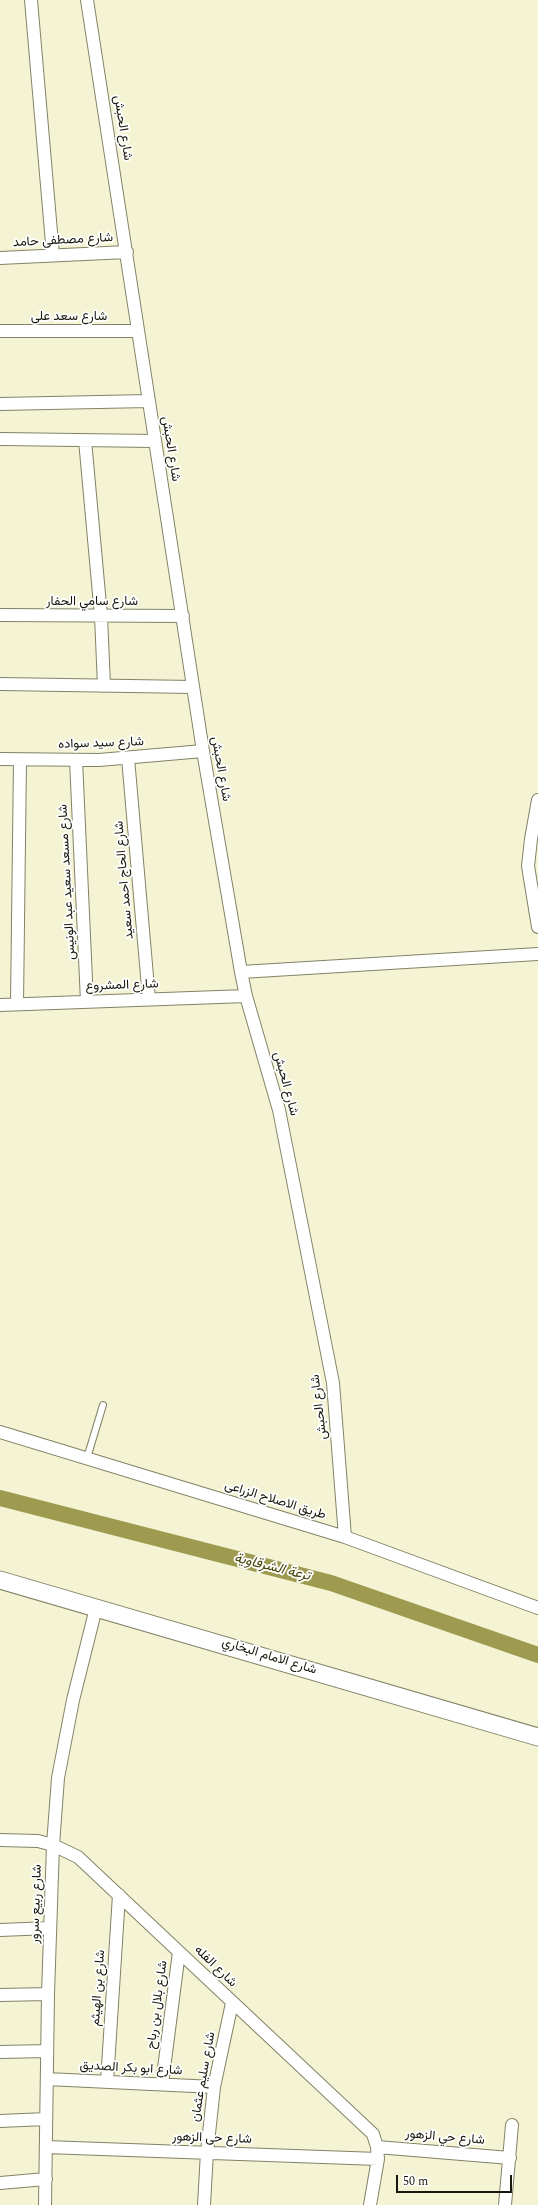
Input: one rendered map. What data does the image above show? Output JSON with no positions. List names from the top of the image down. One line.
{"streets":{"street":["شارع الحبش","شارع مصطفى حامد","شارع سعد على","شارع سامي الحفار","شارع سيد سواده","شارع الحاج احمد سعيد","شارع مسعد سعيد عبد الونيس","شارع المشروع","طريق الاصلاح الزراعى","شارع الامام البخاري","شارع ربيع سرور","شارع الفله","شارع بن الهيثم","شارع بلال بن رباح","شارع ابو بكر الصديق","شارع سليم عثمان","شارع حي الزهور","شارع حى الزهور"]},"crossings":[["شارع الحبش","شارع مصطفى حامد"],["شارع الحبش","شارع سعد على"],["شارع الحبش","شارع سامي الحفار"],["شارع الحبش","شارع سيد سواده"],["شارع الحبش","شارع المشروع"],["شارع الحبش","طريق الاصلاح الزراعى"],["شارع سيد سواده","شارع الحاج احمد سعيد"],["شارع سيد سواده","شارع مسعد سعيد عبد الونيس"],["شارع الحاج احمد سعيد","شارع المشروع"],["شارع مسعد سعيد عبد الونيس","شارع المشروع"],["شارع الامام البخاري","شارع ربيع سرور"],["شارع ربيع سرور","شارع الفله"],["شارع ربيع سرور","شارع ابو بكر الصديق"],["شارع ربيع سرور","شارع حى الزهور"],["شارع الفله","شارع بن الهيثم"],["شارع الفله","شارع بلال بن رباح"],["شارع الفله","شارع سليم عثمان"],["شارع الفله","شارع حي الزهور"],["شارع الفله","شارع حى الزهور"],["شارع بن الهيثم","شارع ابو بكر الصديق"],["شارع بلال بن رباح","شارع ابو بكر الصديق"],["شارع ابو بكر الصديق","شارع سليم عثمان"],["شارع سليم عثمان","شارع حى الزهور"],["شارع حي الزهور","شارع حى الزهور"]],"water":["ترعة الشرقاوية"],"scale_bar":"50 m"}
